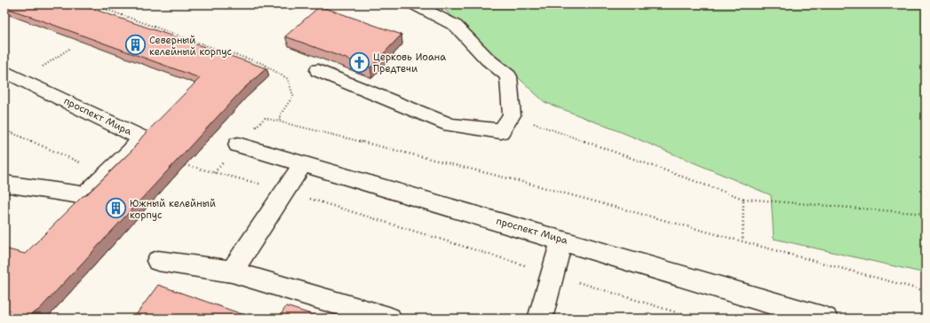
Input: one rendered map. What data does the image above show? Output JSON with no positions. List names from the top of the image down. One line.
{"streets":{"street":["проспект Мира"]},"places":{"building":["Северный келейный корпус","Южный келейный корпус"],"church":["Церковь Иоана Предтечи"]}}
